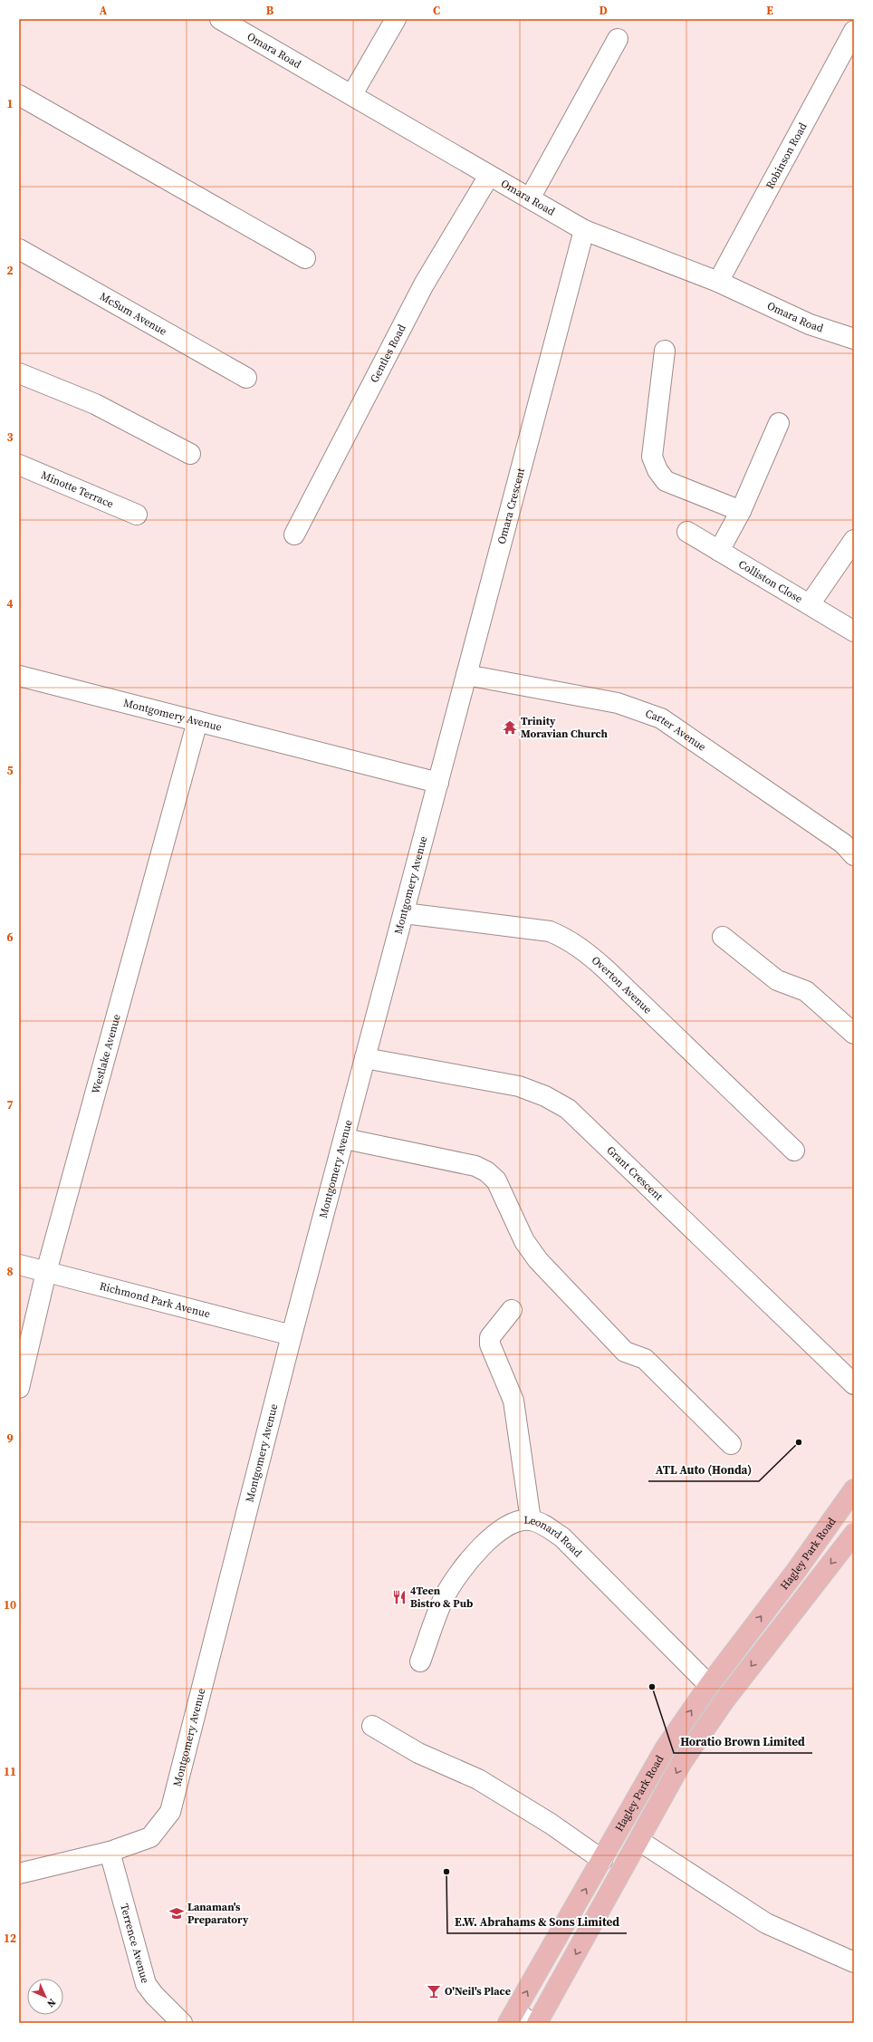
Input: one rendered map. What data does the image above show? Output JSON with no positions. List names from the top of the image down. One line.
{"streets":{"main road":["Hagley Park Road"],"street":["Omara Road","Robinson Road","McSum Avenue","Gentles Road","Minotte Terrace","Omara Crescent","Colliston Close","Montgomery Avenue","Carter Avenue","Overton Avenue","Westlake Avenue","Grant Crescent","Richmond Park Avenue","Leonard Road","Terrence Avenue"]},"crossings":[["Omara Road","Robinson Road"],["Omara Road","Gentles Road"],["Omara Road","Omara Crescent"],["Omara Crescent","Montgomery Avenue"],["Omara Crescent","Carter Avenue"],["Montgomery Avenue","Overton Avenue"],["Montgomery Avenue","Westlake Avenue"],["Montgomery Avenue","Grant Crescent"],["Montgomery Avenue","Richmond Park Avenue"],["Montgomery Avenue","Terrence Avenue"],["Westlake Avenue","Richmond Park Avenue"],["Leonard Road","Hagley Park Road"]],"places":{"temple":["Trinity Moravian Church"],"other":["ATL Auto (Honda)","Horatio Brown Limited","E.W. Abrahams & Sons Limited"],"restaurant":["4Teen Bistro & Pub"],"school or university":["Lanaman's Preparatory"],"bar":["O'Neil's Place"]},"north":"bottom right","grid":{"columns":["A","B","C","D","E"],"rows":["1","2","3","4","5","6","7","8","9","10","11","12"]}}
